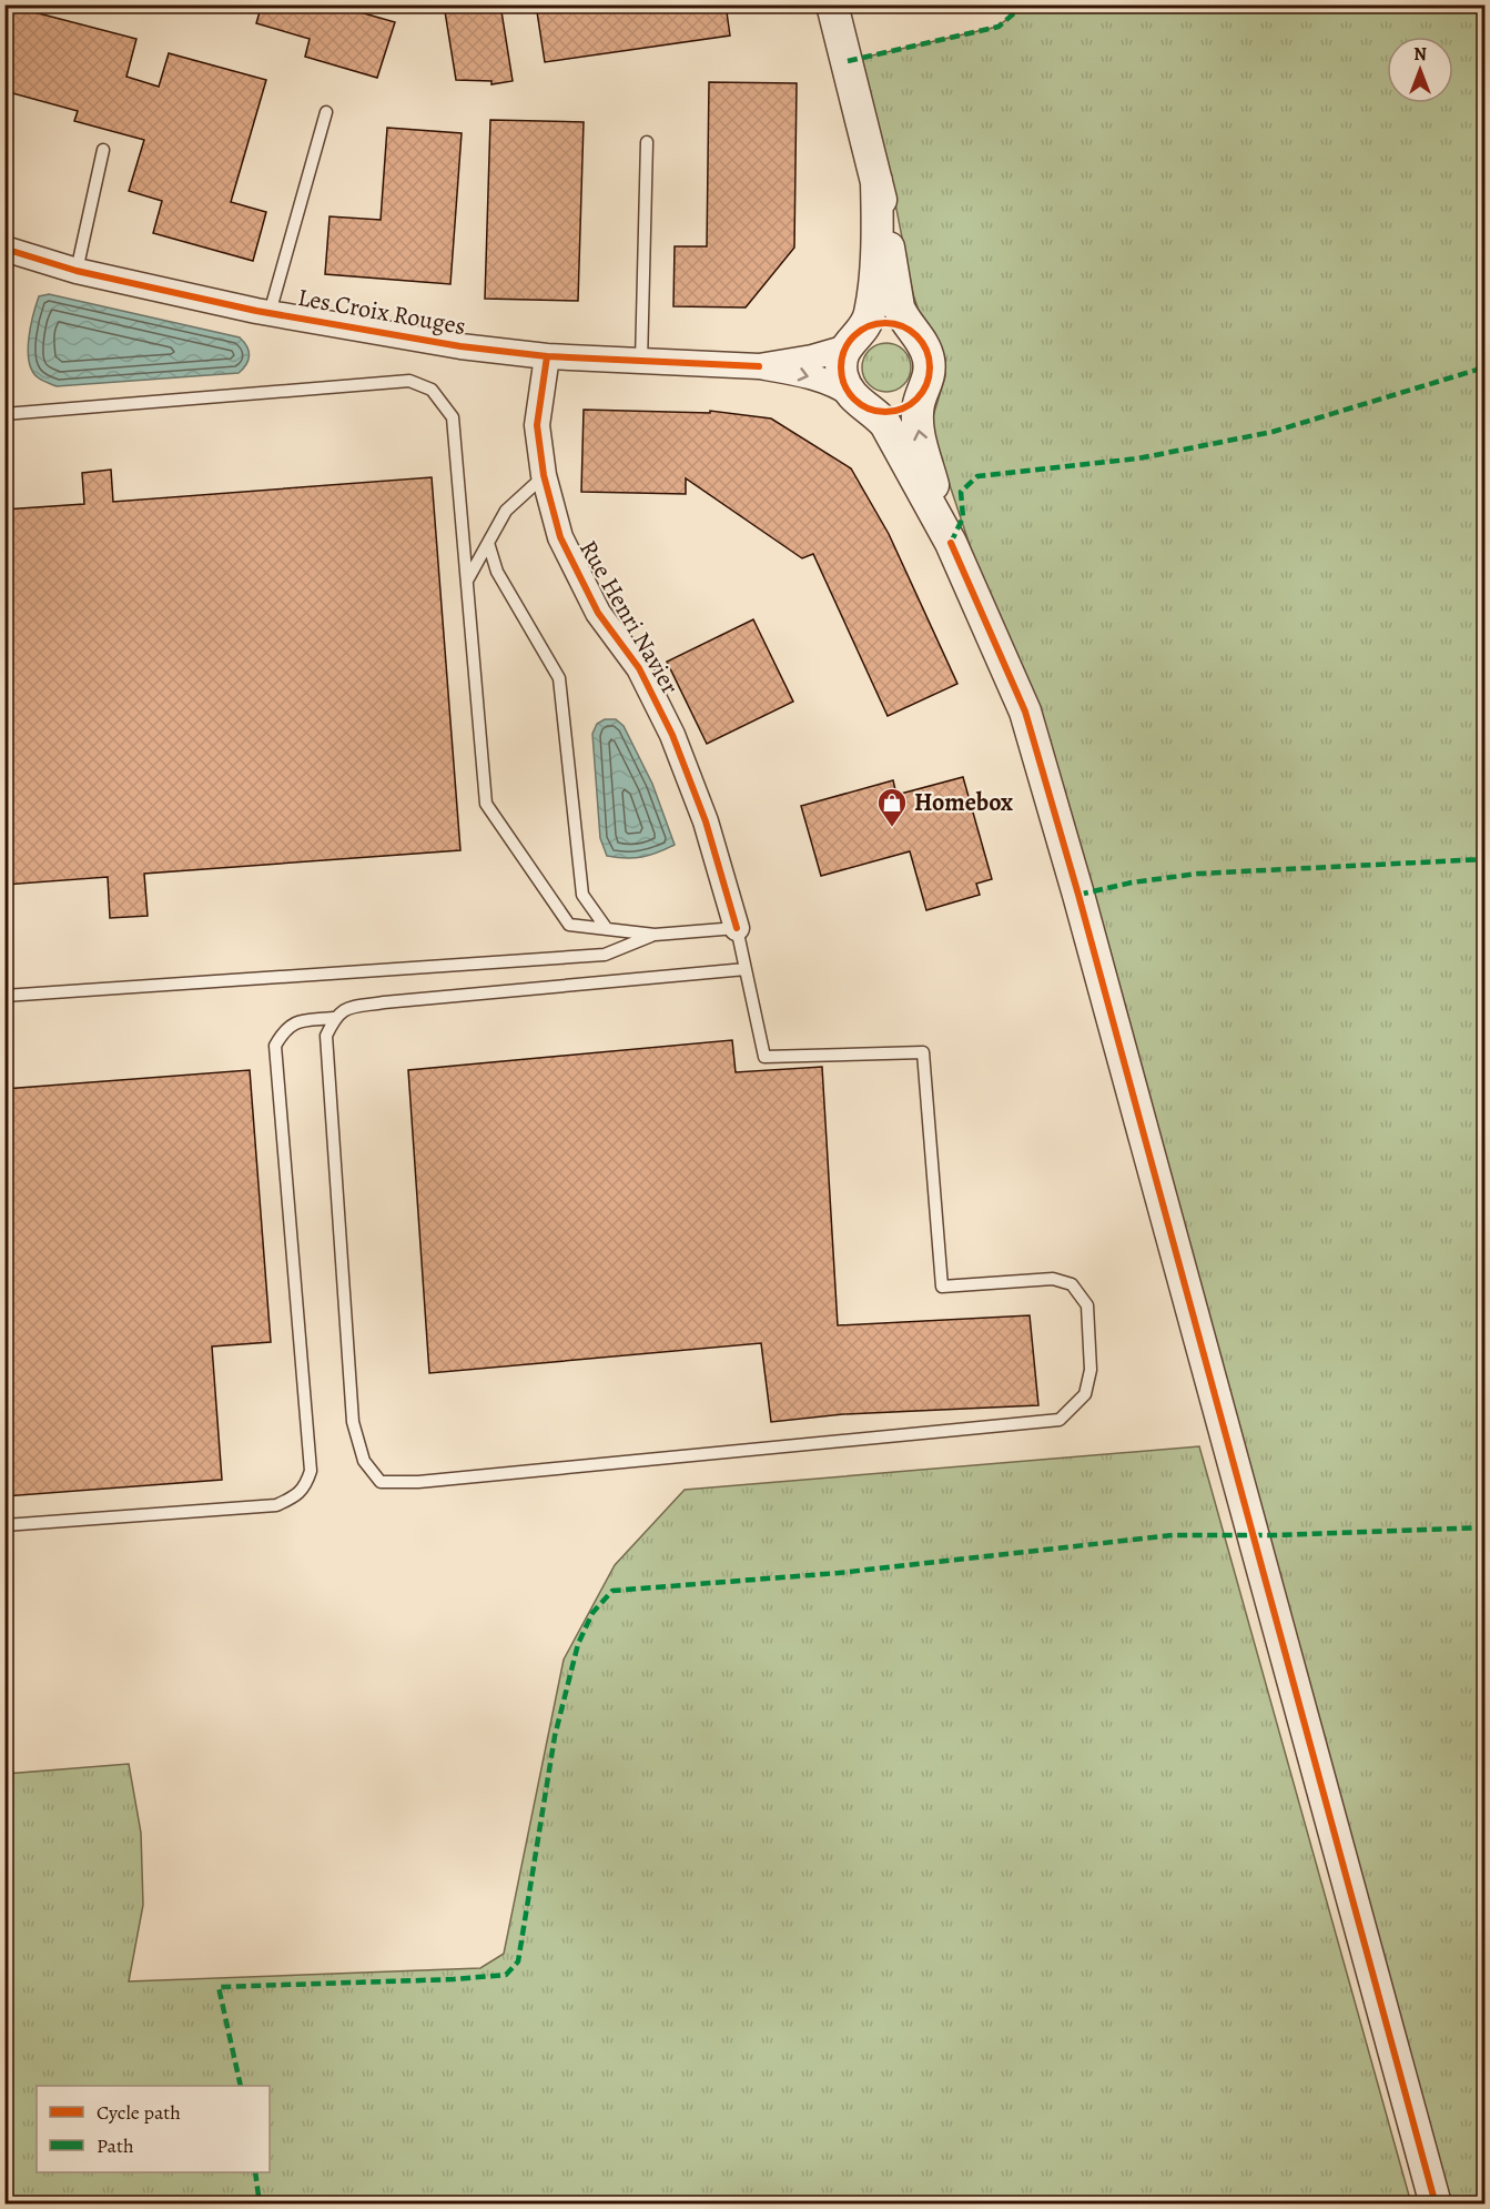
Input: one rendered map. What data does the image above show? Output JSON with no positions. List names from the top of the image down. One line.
{"streets":{"street":["Les Croix Rouges","Rue Henri Navier"]},"crossings":[["Les Croix Rouges","Rue Henri Navier"]],"places":{"shop":["Homebox"]},"legend":["Cycle path","Path"],"north":"top"}
